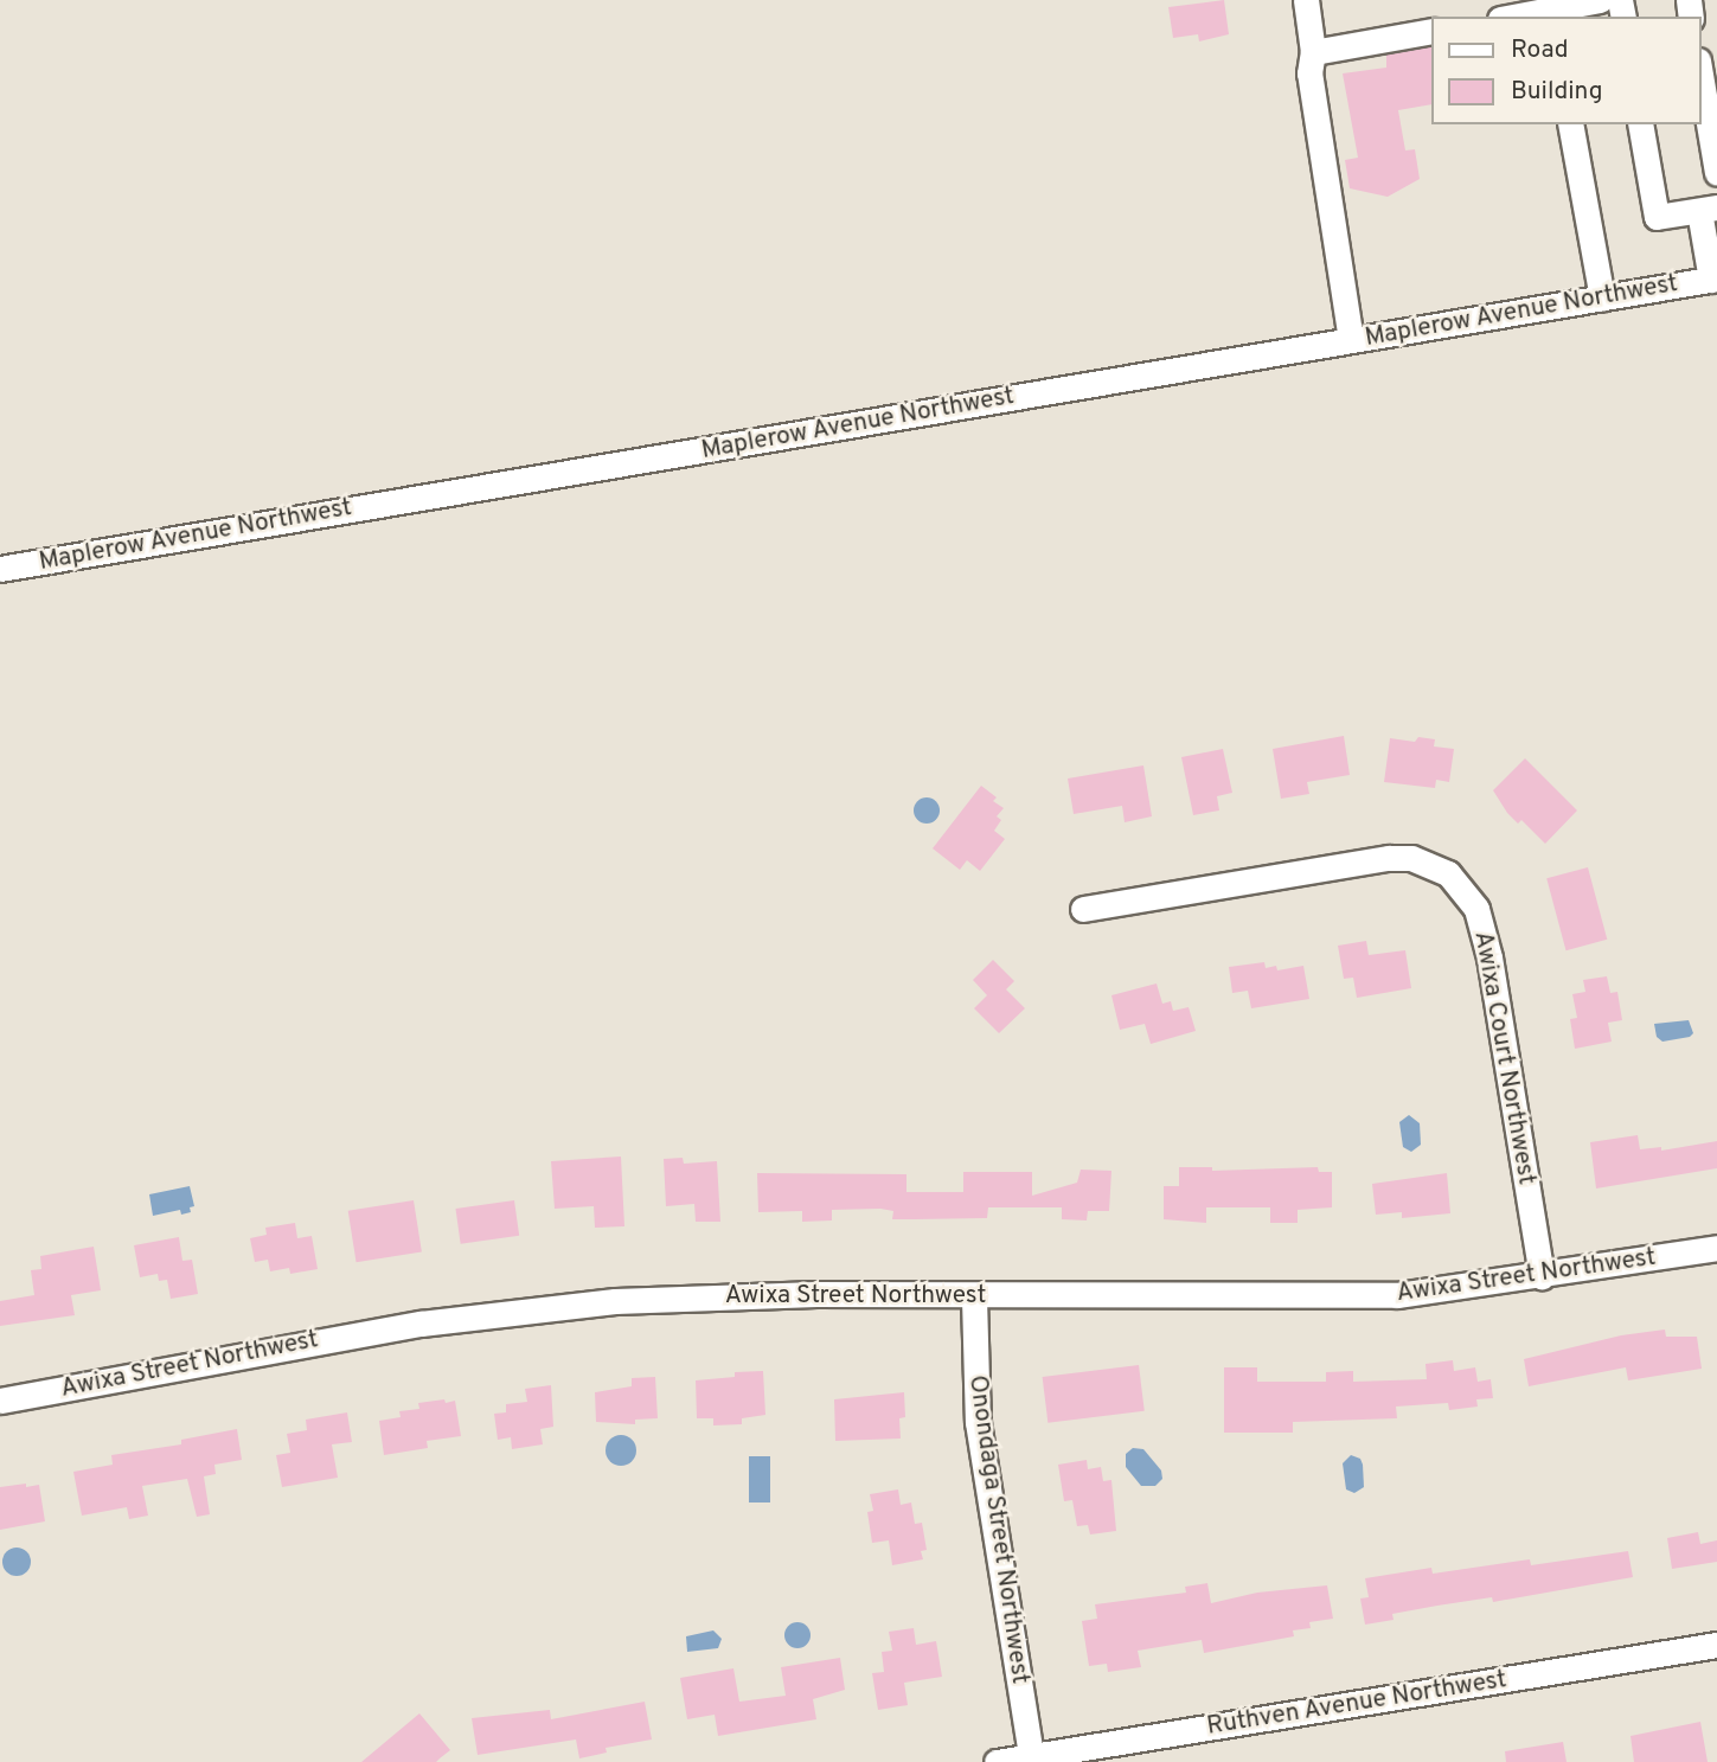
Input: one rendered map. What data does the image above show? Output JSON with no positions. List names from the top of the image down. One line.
{"streets":{"street":["Maplerow Avenue Northwest","Awixa Court Northwest","Awixa Street Northwest","Onondaga Street Northwest","Ruthven Avenue Northwest"]},"crossings":[["Awixa Court Northwest","Awixa Street Northwest"],["Awixa Street Northwest","Onondaga Street Northwest"],["Onondaga Street Northwest","Ruthven Avenue Northwest"]],"legend":["Road","Building"]}
